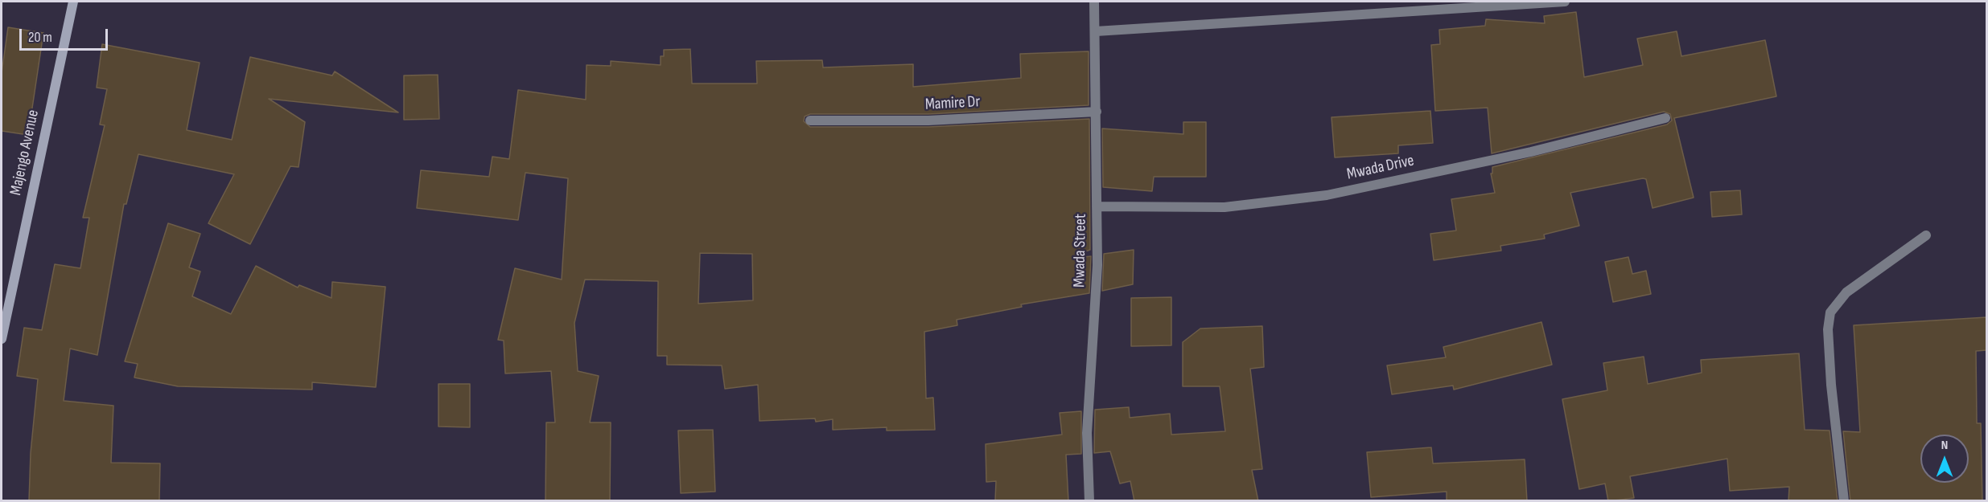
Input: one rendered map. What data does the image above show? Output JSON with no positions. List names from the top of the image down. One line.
{"streets":{"street":["Mamire Dr","Majengo Avenue","Mwada Drive","Mwada Street"]},"crossings":[["Mamire Dr","Mwada Street"],["Mwada Drive","Mwada Street"]],"scale_bar":"20 m","north":"top"}
